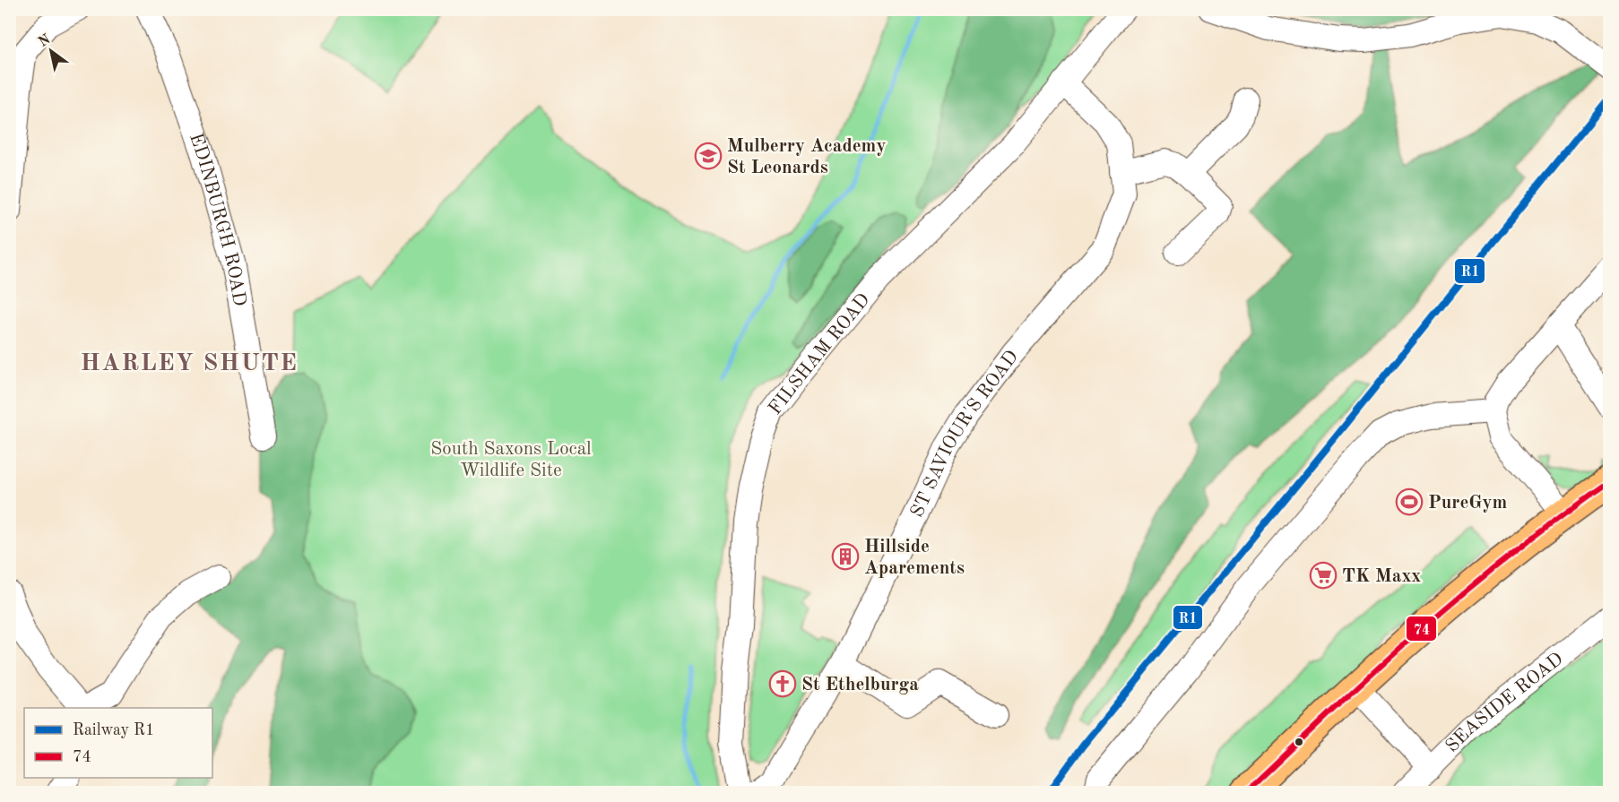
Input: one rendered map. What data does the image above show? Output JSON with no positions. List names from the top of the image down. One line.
{"streets":{"street":["EDINBURGH ROAD","FILSHAM ROAD","ST SAVIOUR'S ROAD","SEASIDE ROAD"]},"crossings":[["FILSHAM ROAD","ST SAVIOUR'S ROAD"]],"districts":["HARLEY SHUTE"],"parks":["South Saxons Local Wildlife Site"],"places":{"school or university":["Mulberry Academy St Leonards"],"sports":["PureGym"],"building":["Hillside Aparements"],"supermarket":["TK Maxx"],"church":["St Ethelburga"]},"lines":["rail line R1","transit line 74"],"legend":["Railway R1","74"],"north":"top left"}
